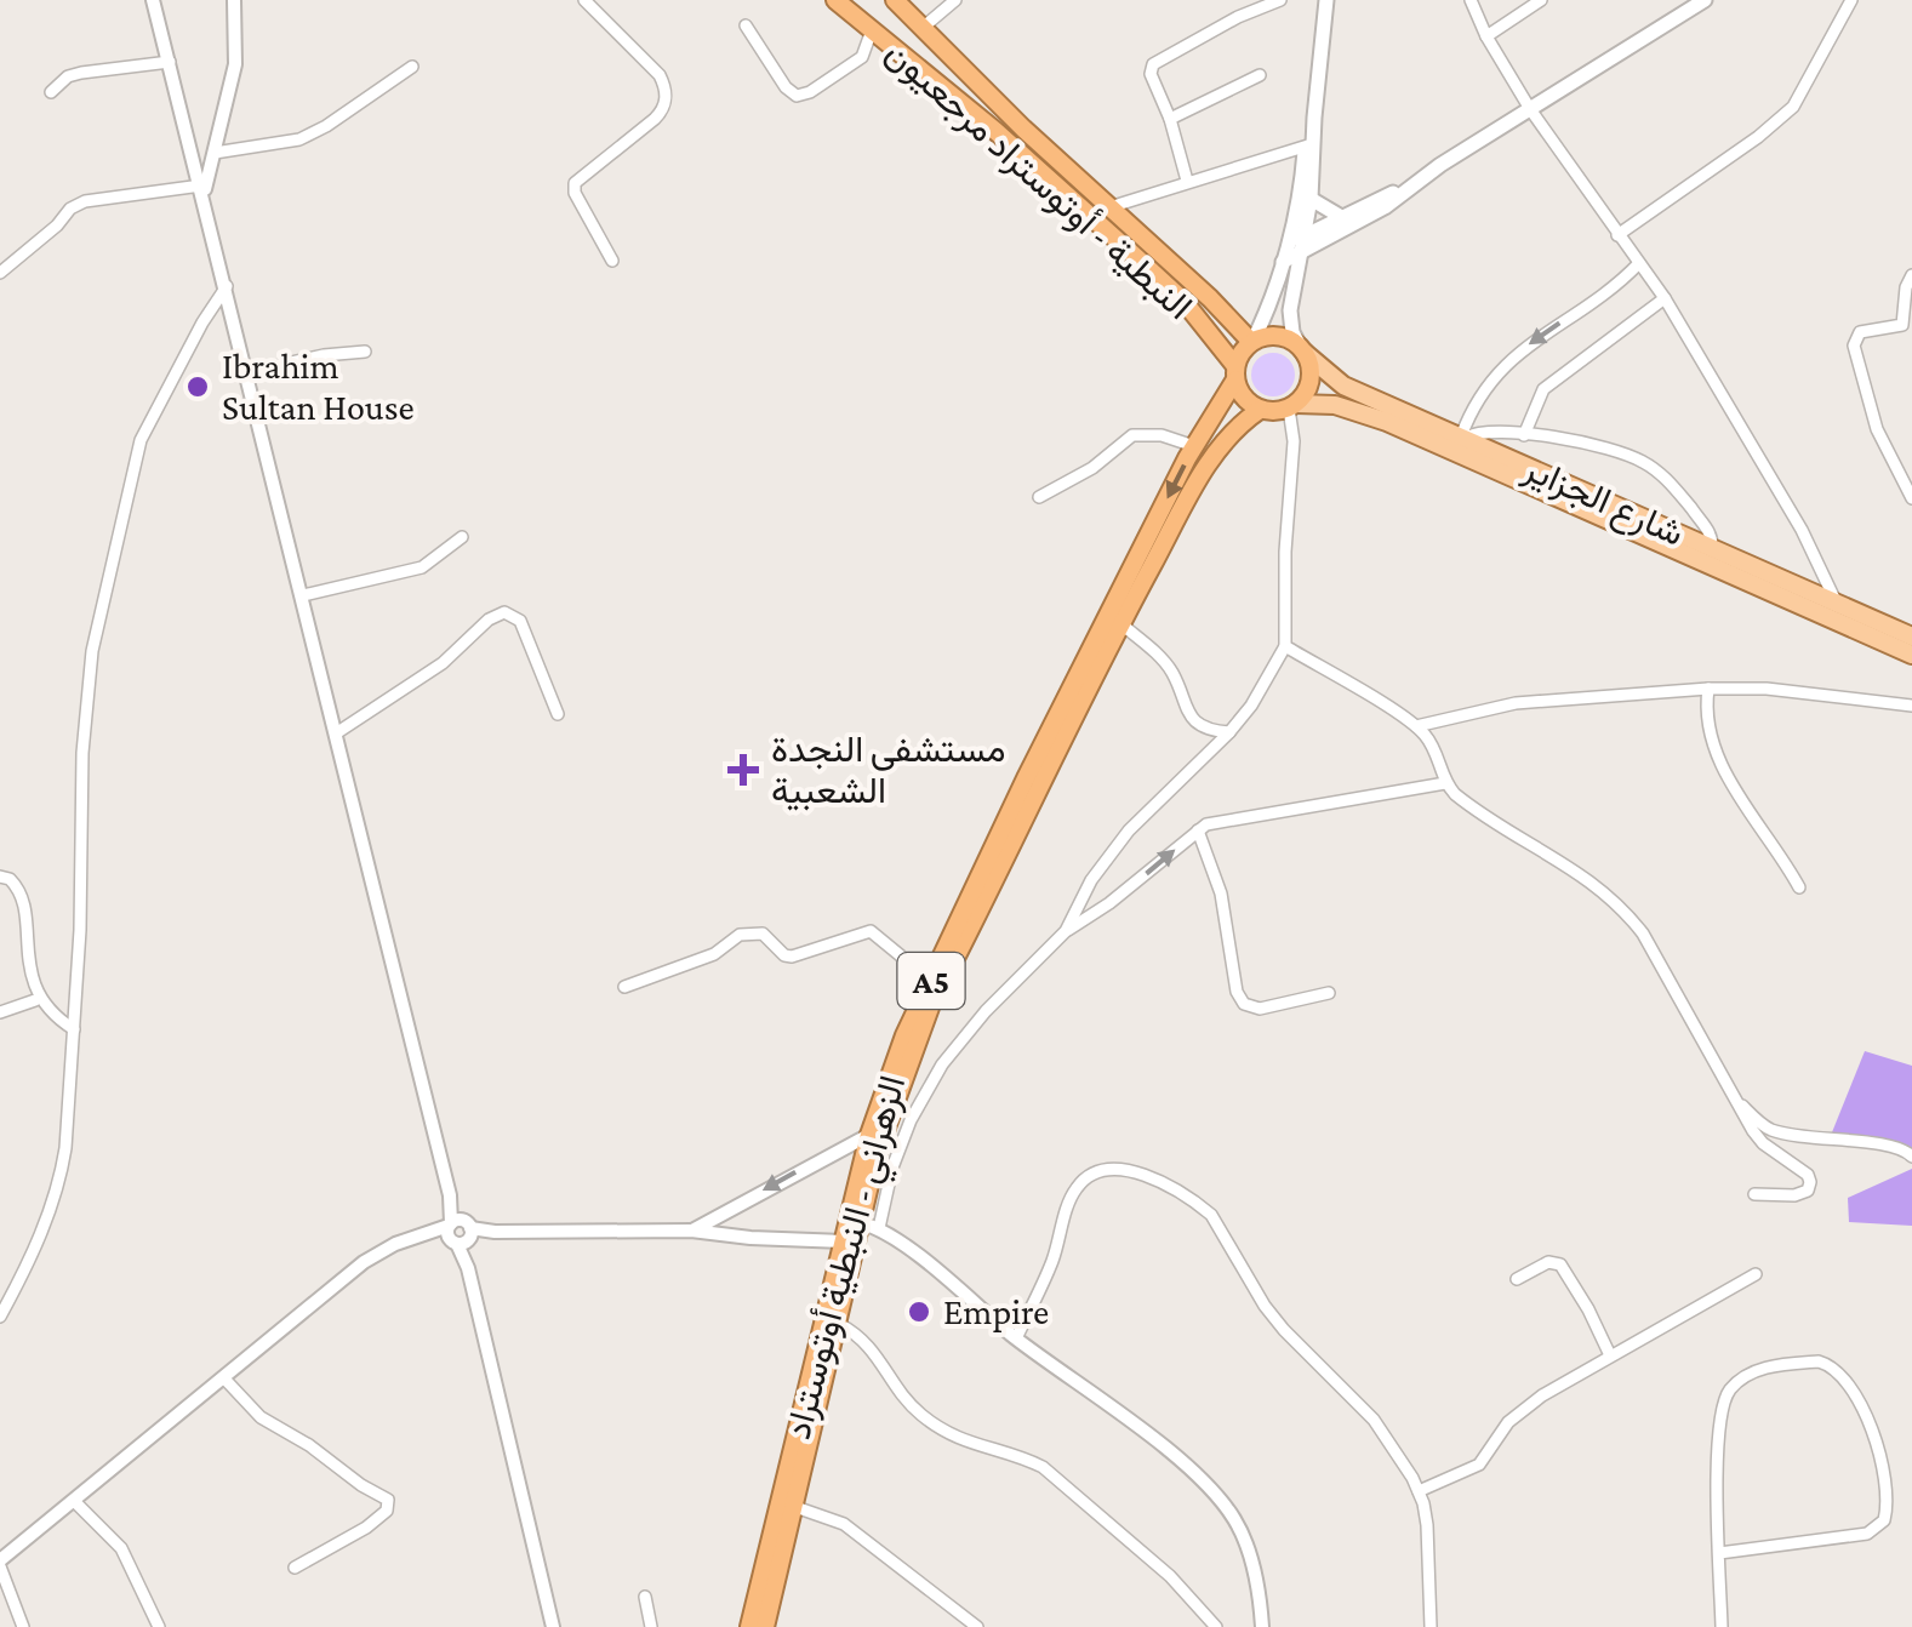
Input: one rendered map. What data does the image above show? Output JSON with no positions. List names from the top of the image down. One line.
{"streets":{"highway":["النبطية - أوتوستراد مرجعيون","A5","الزهراني - النبطية أوتوستراد"],"main road":["شارع الجزاير"]},"crossings":[["النبطية - أوتوستراد مرجعيون","شارع الجزاير"],["النبطية - أوتوستراد مرجعيون","A5"],["النبطية - أوتوستراد مرجعيون","الزهراني - النبطية أوتوستراد"],["شارع الجزاير","A5"],["شارع الجزاير","الزهراني - النبطية أوتوستراد"],["A5","الزهراني - النبطية أوتوستراد"]],"places":{"other":["Ibrahim Sultan House","Empire"],"health":["مستشفى النجدة الشعبية"]}}
